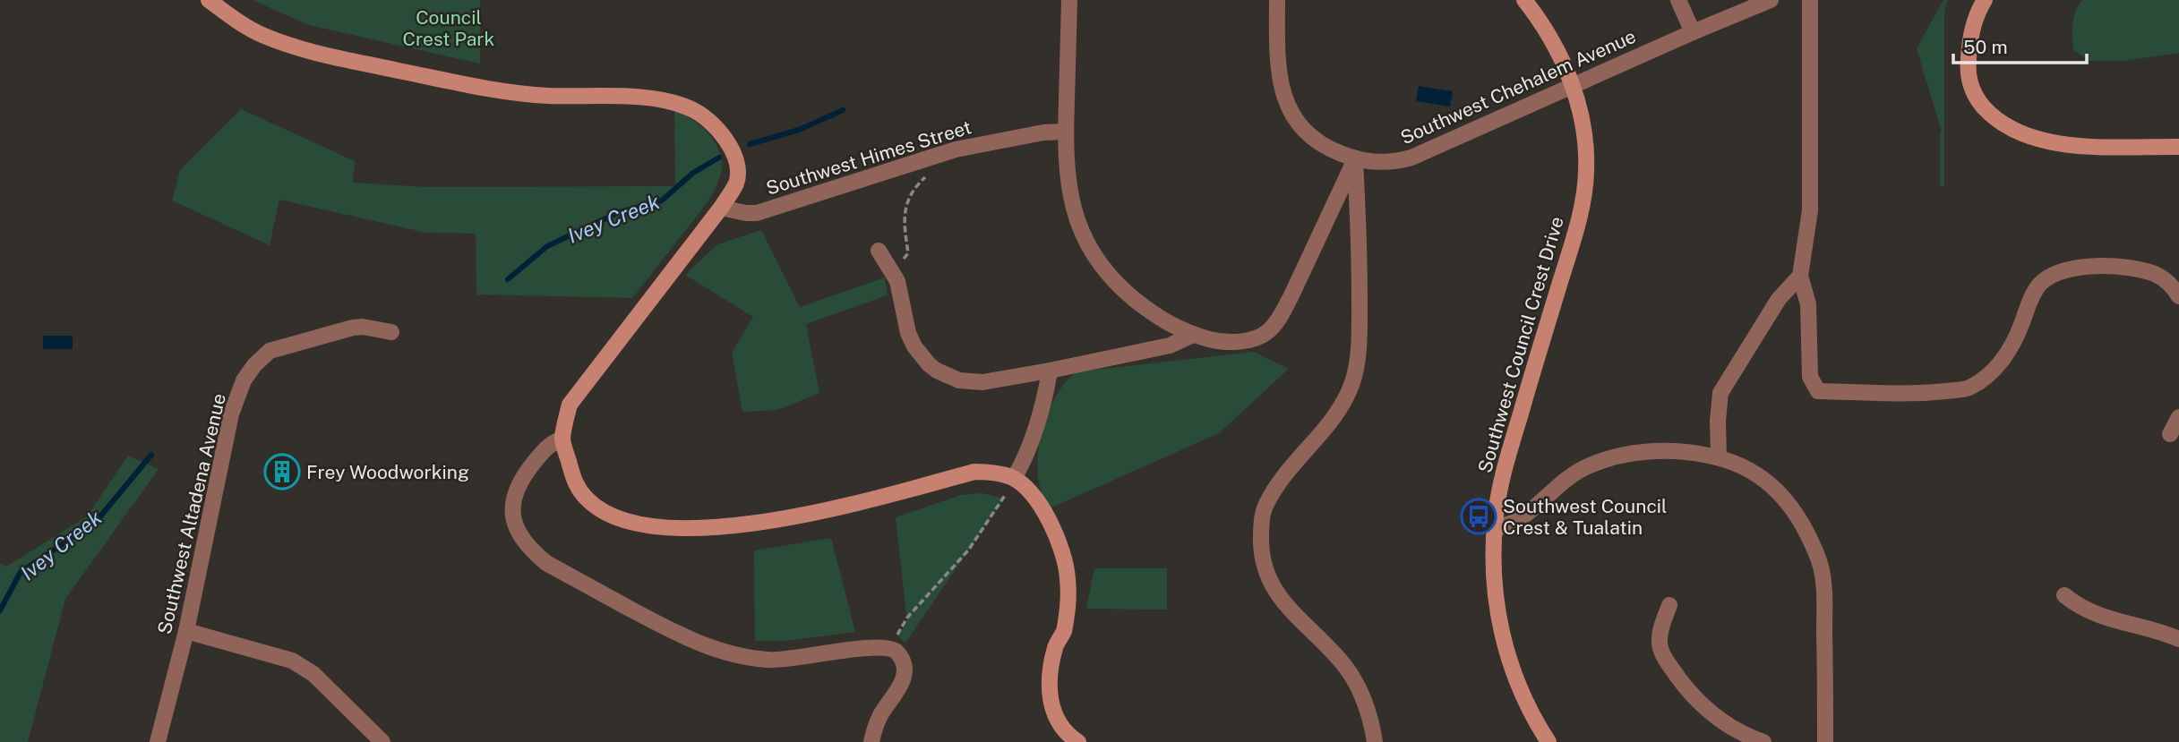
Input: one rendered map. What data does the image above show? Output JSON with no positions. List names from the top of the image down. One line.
{"streets":{"street":["Southwest Chehalem Avenue","Southwest Himes Street","Southwest Council Crest Drive","Southwest Altadena Avenue"]},"crossings":[["Southwest Chehalem Avenue","Southwest Council Crest Drive"]],"water":["Ivey Creek"],"parks":["Council Crest Park"],"places":{"building":["Frey Woodworking"],"bus stop":["Southwest Council Crest & Tualatin"]},"scale_bar":"50 m"}
